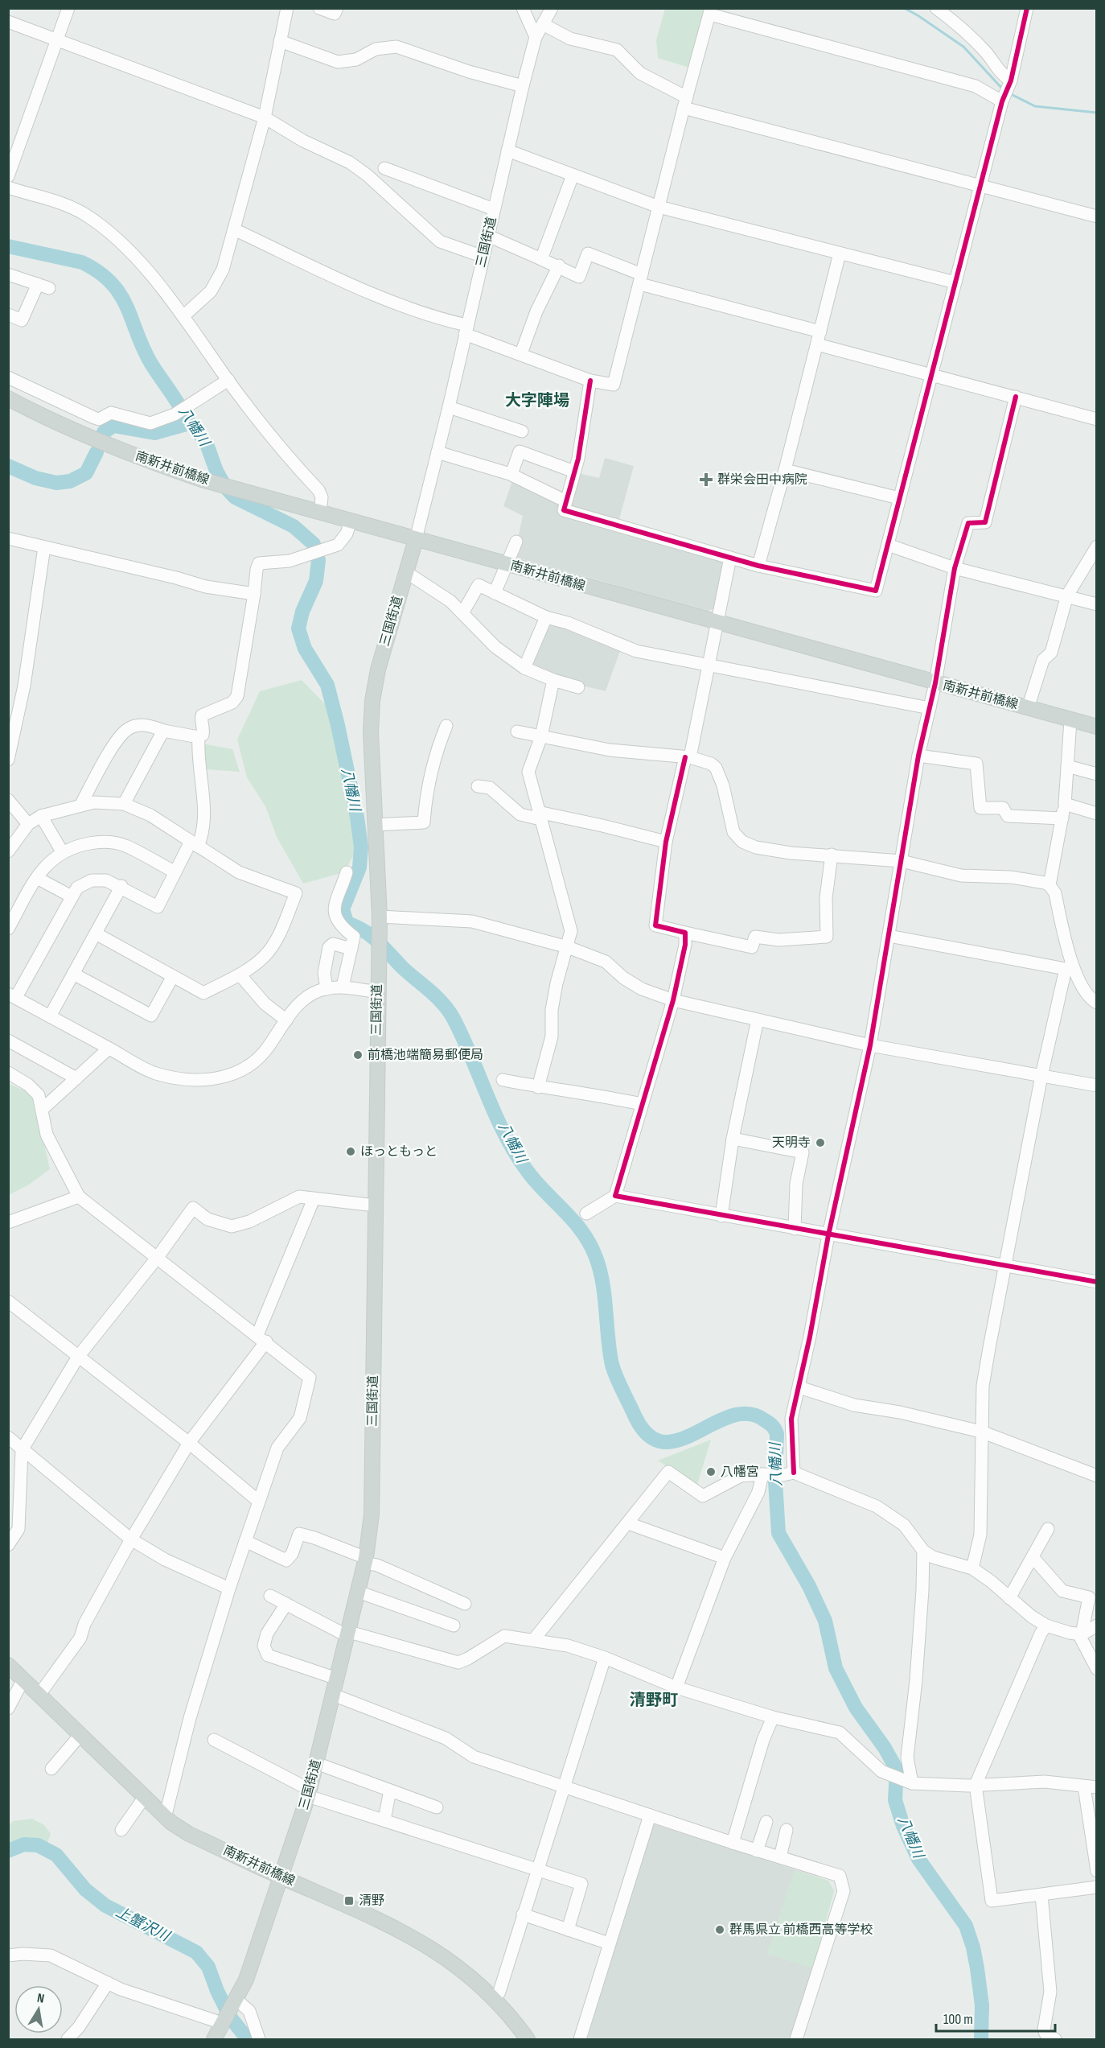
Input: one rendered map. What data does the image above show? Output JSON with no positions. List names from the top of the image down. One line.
{"streets":{"main road":["三国街道","南新井前橋線"]},"crossings":[["三国街道","南新井前橋線"]],"districts":["大字陣場","清野町"],"water":["八幡川","上蟹沢川"],"places":{"health":["群栄会田中病院"],"other":["前橋池端簡易郵便局","天明寺","ほっともっと","八幡宮","群馬県立 前橋西高等学校"],"transit":["清野"]},"scale_bar":"100 m","north":"top"}
